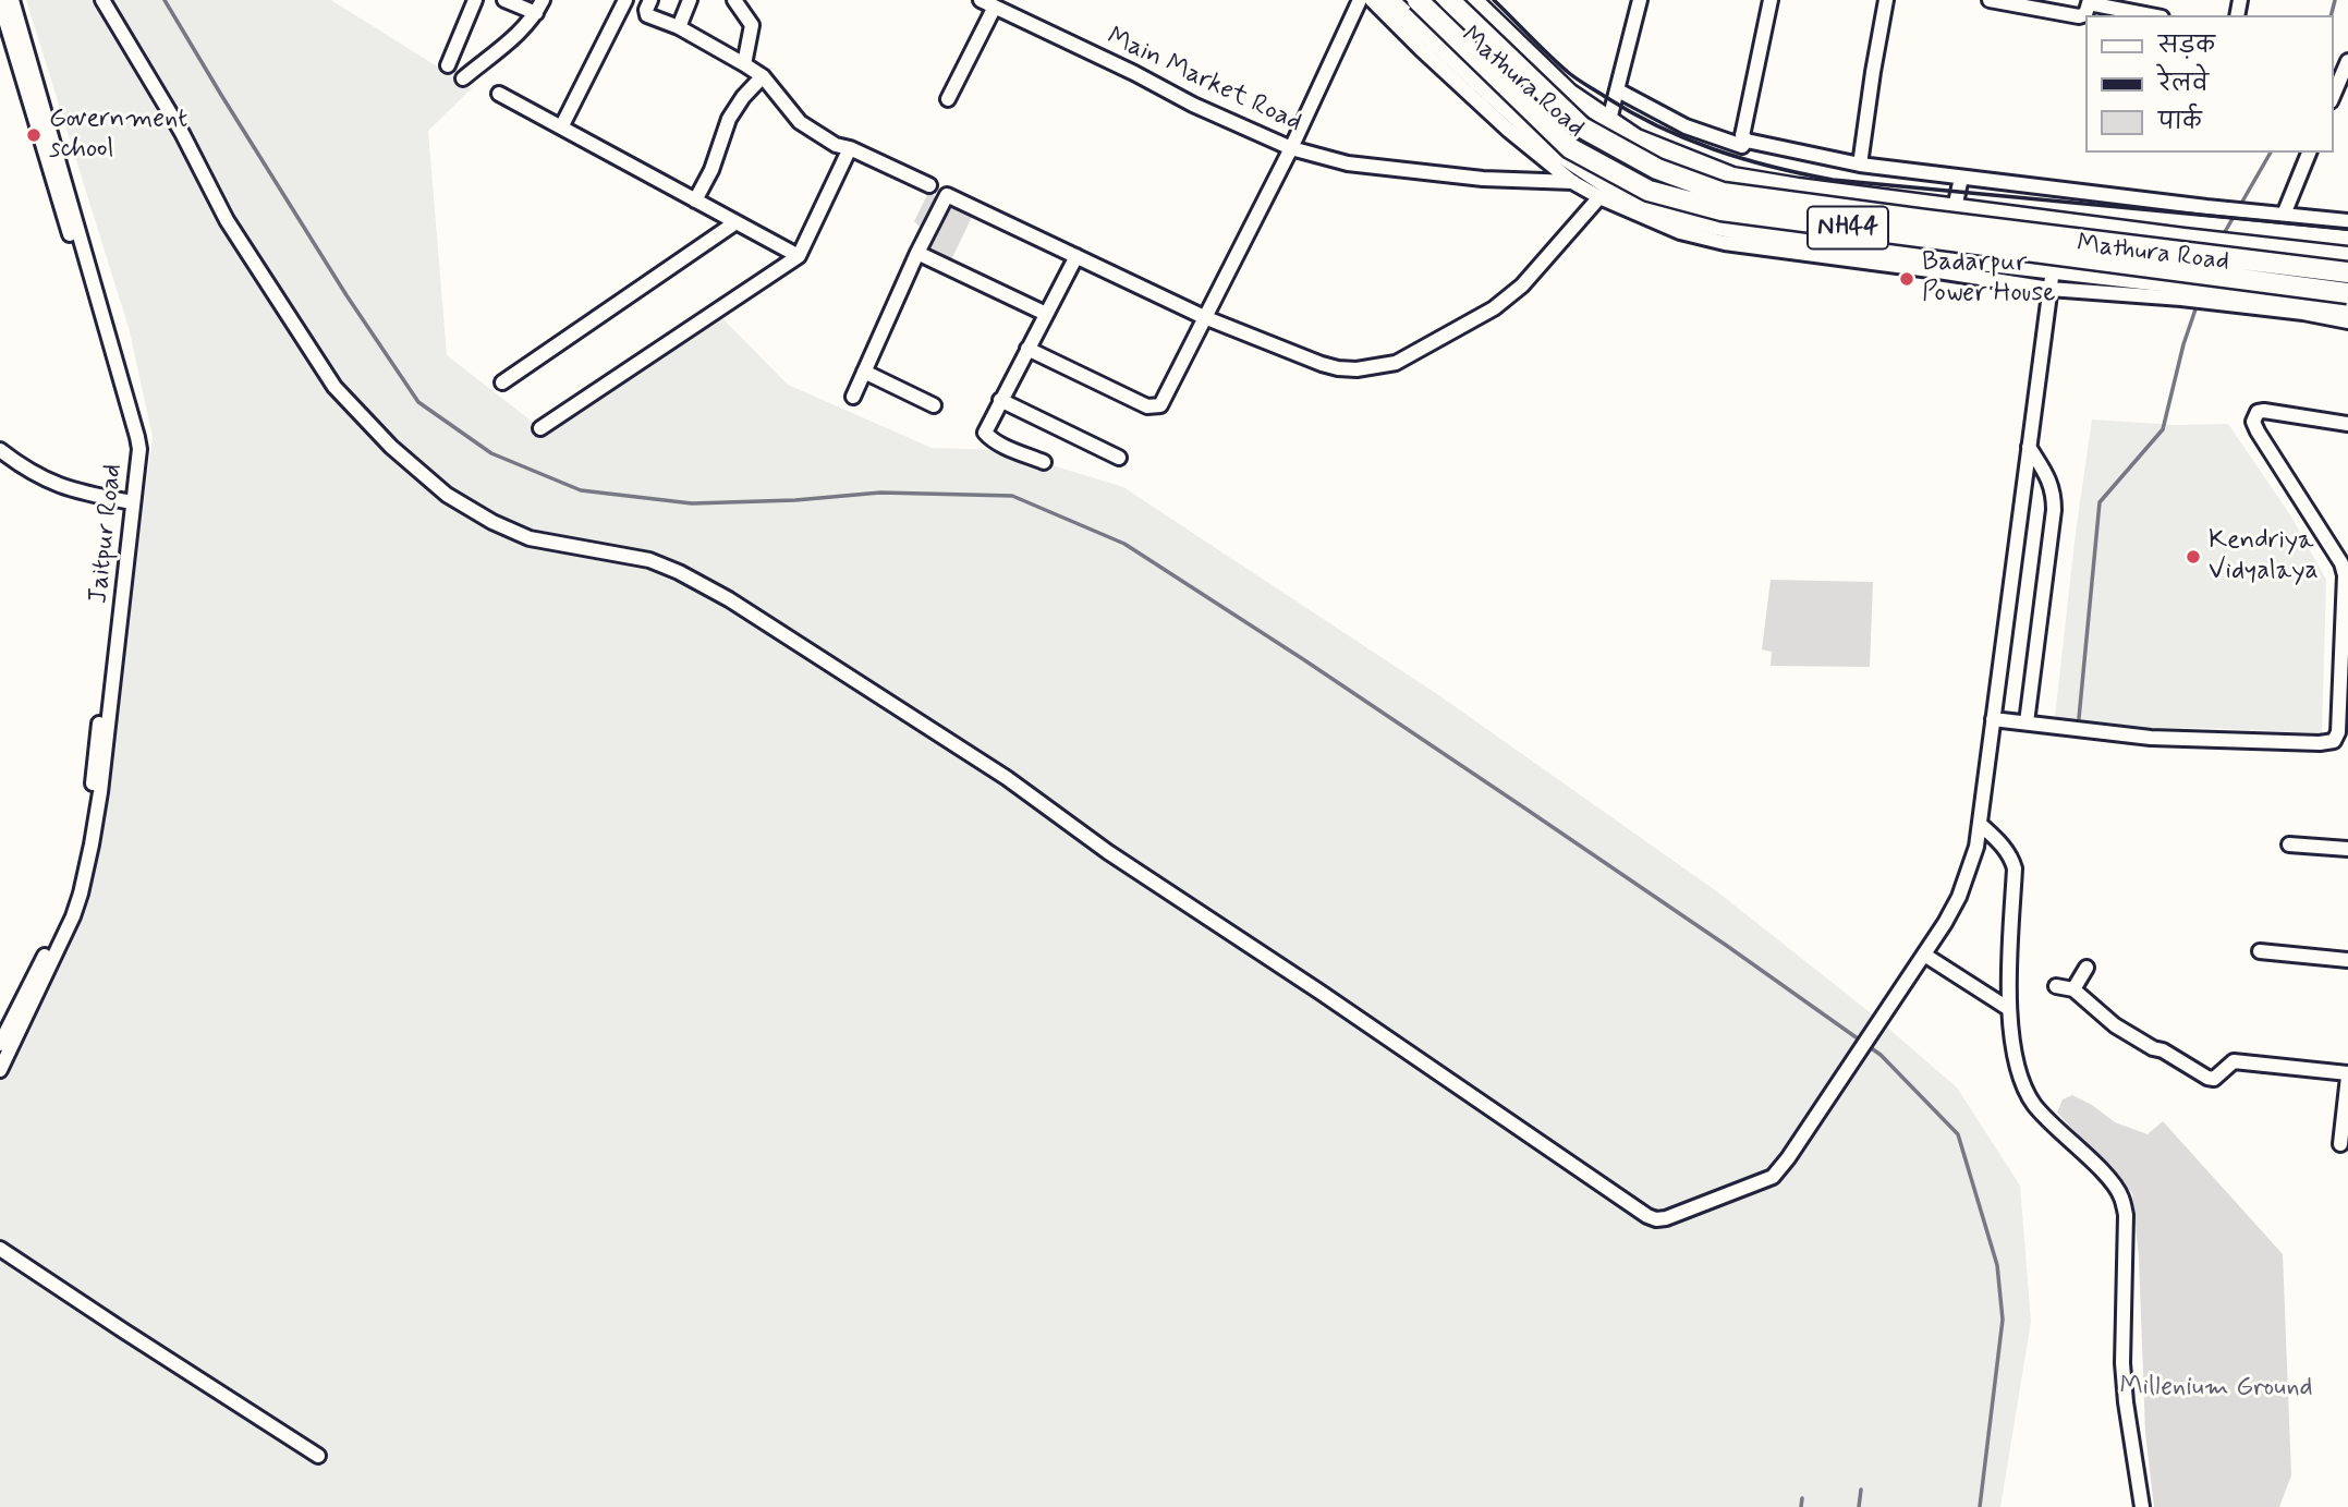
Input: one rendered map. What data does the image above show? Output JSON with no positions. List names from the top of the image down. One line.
{"streets":{"highway":["Mathura Road","NH44"],"street":["Main Market Road","Jaitpur Road"]},"crossings":[["Main Market Road","Mathura Road"]],"parks":["Millenium Ground"],"places":["Government school","Badarpur Power House","Kendriya Vidyalaya"],"legend":["सड़क","रेलवे","पार्क"]}
